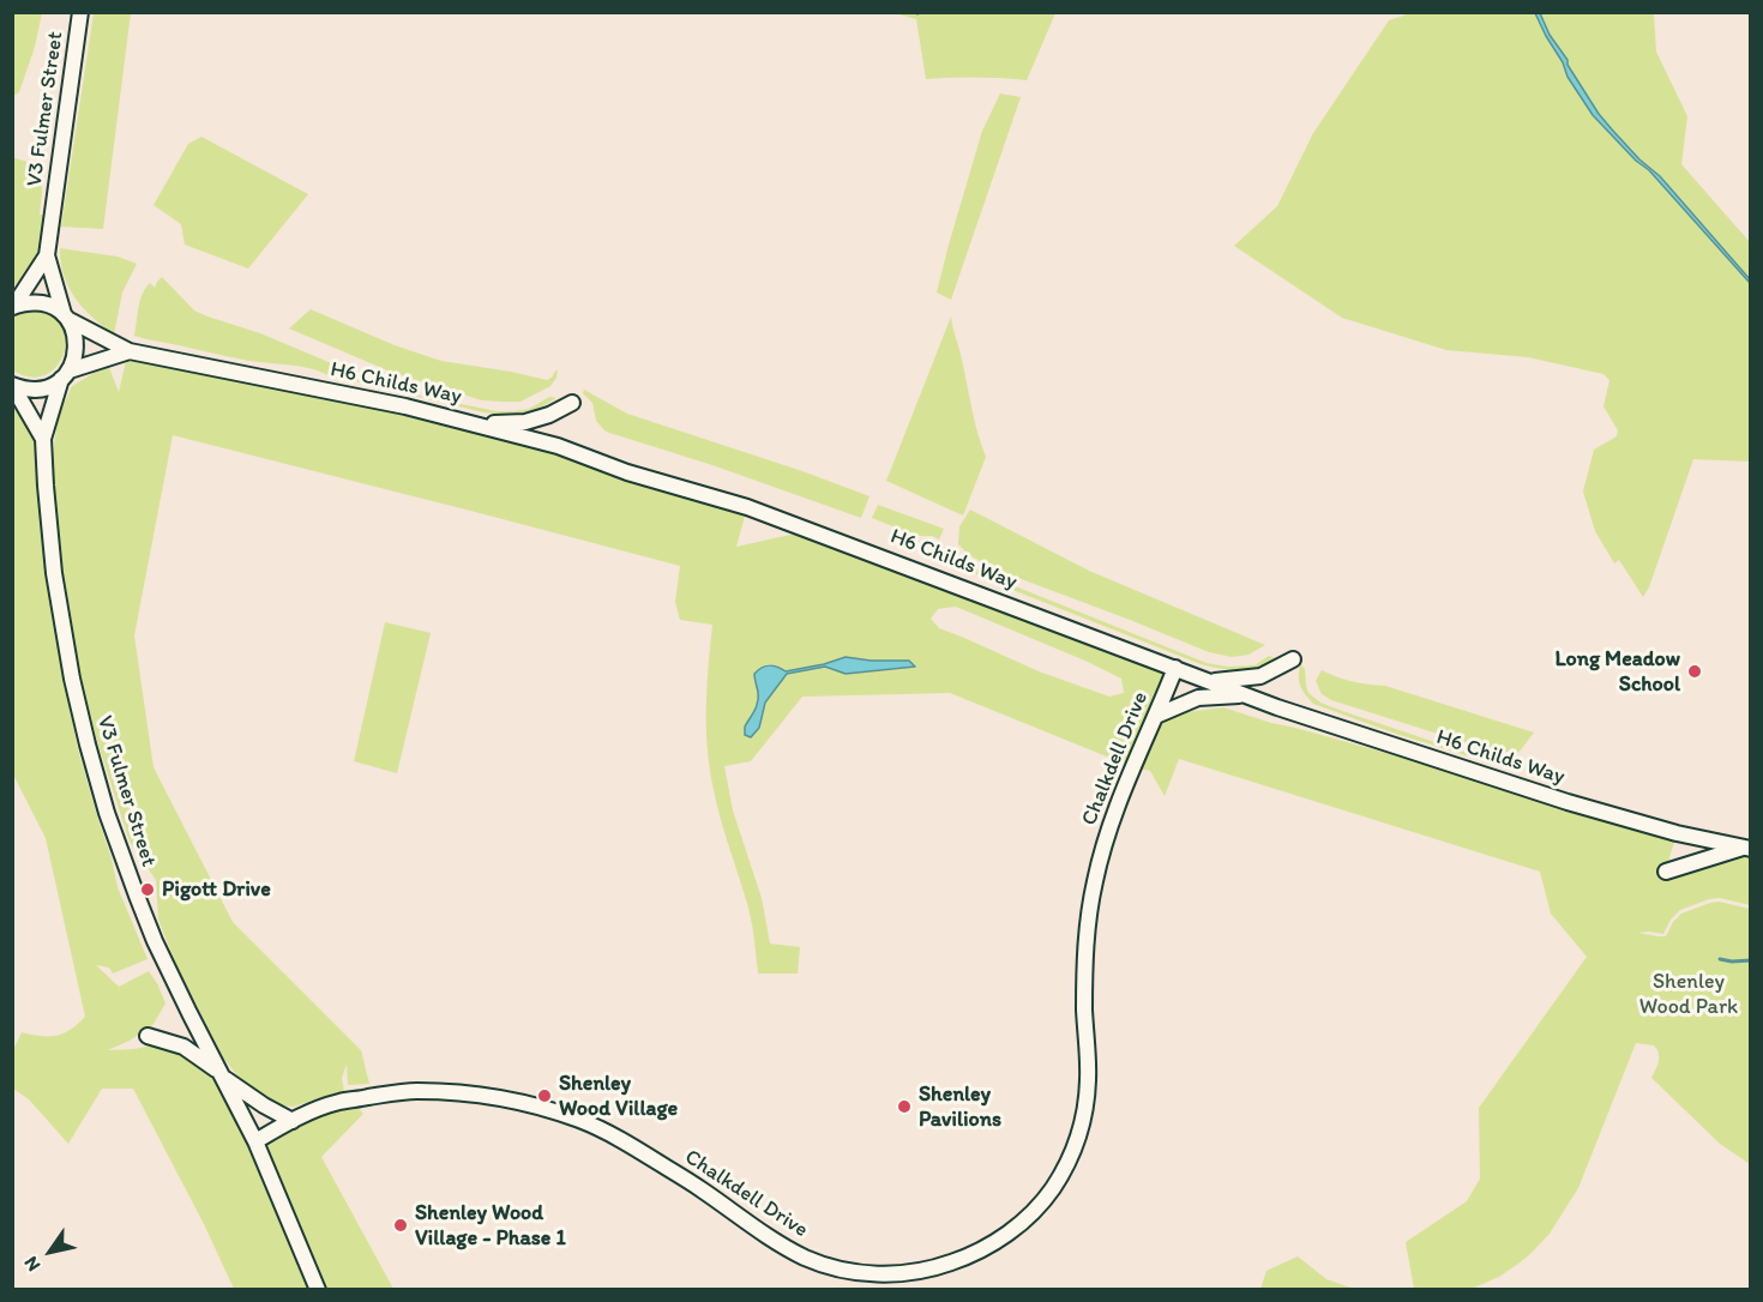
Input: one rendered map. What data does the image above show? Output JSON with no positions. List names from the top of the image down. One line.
{"streets":{"street":["V3 Fulmer Street","H6 Childs Way","Chalkdell Drive"]},"crossings":[["V3 Fulmer Street","H6 Childs Way"],["V3 Fulmer Street","Chalkdell Drive"],["H6 Childs Way","Chalkdell Drive"]],"parks":["Shenley Wood Park"],"places":["Long Meadow School","Pigott Drive","Shenley Wood Village","Shenley Pavilions","Shenley Wood Village - Phase 1"],"north":"bottom left"}
